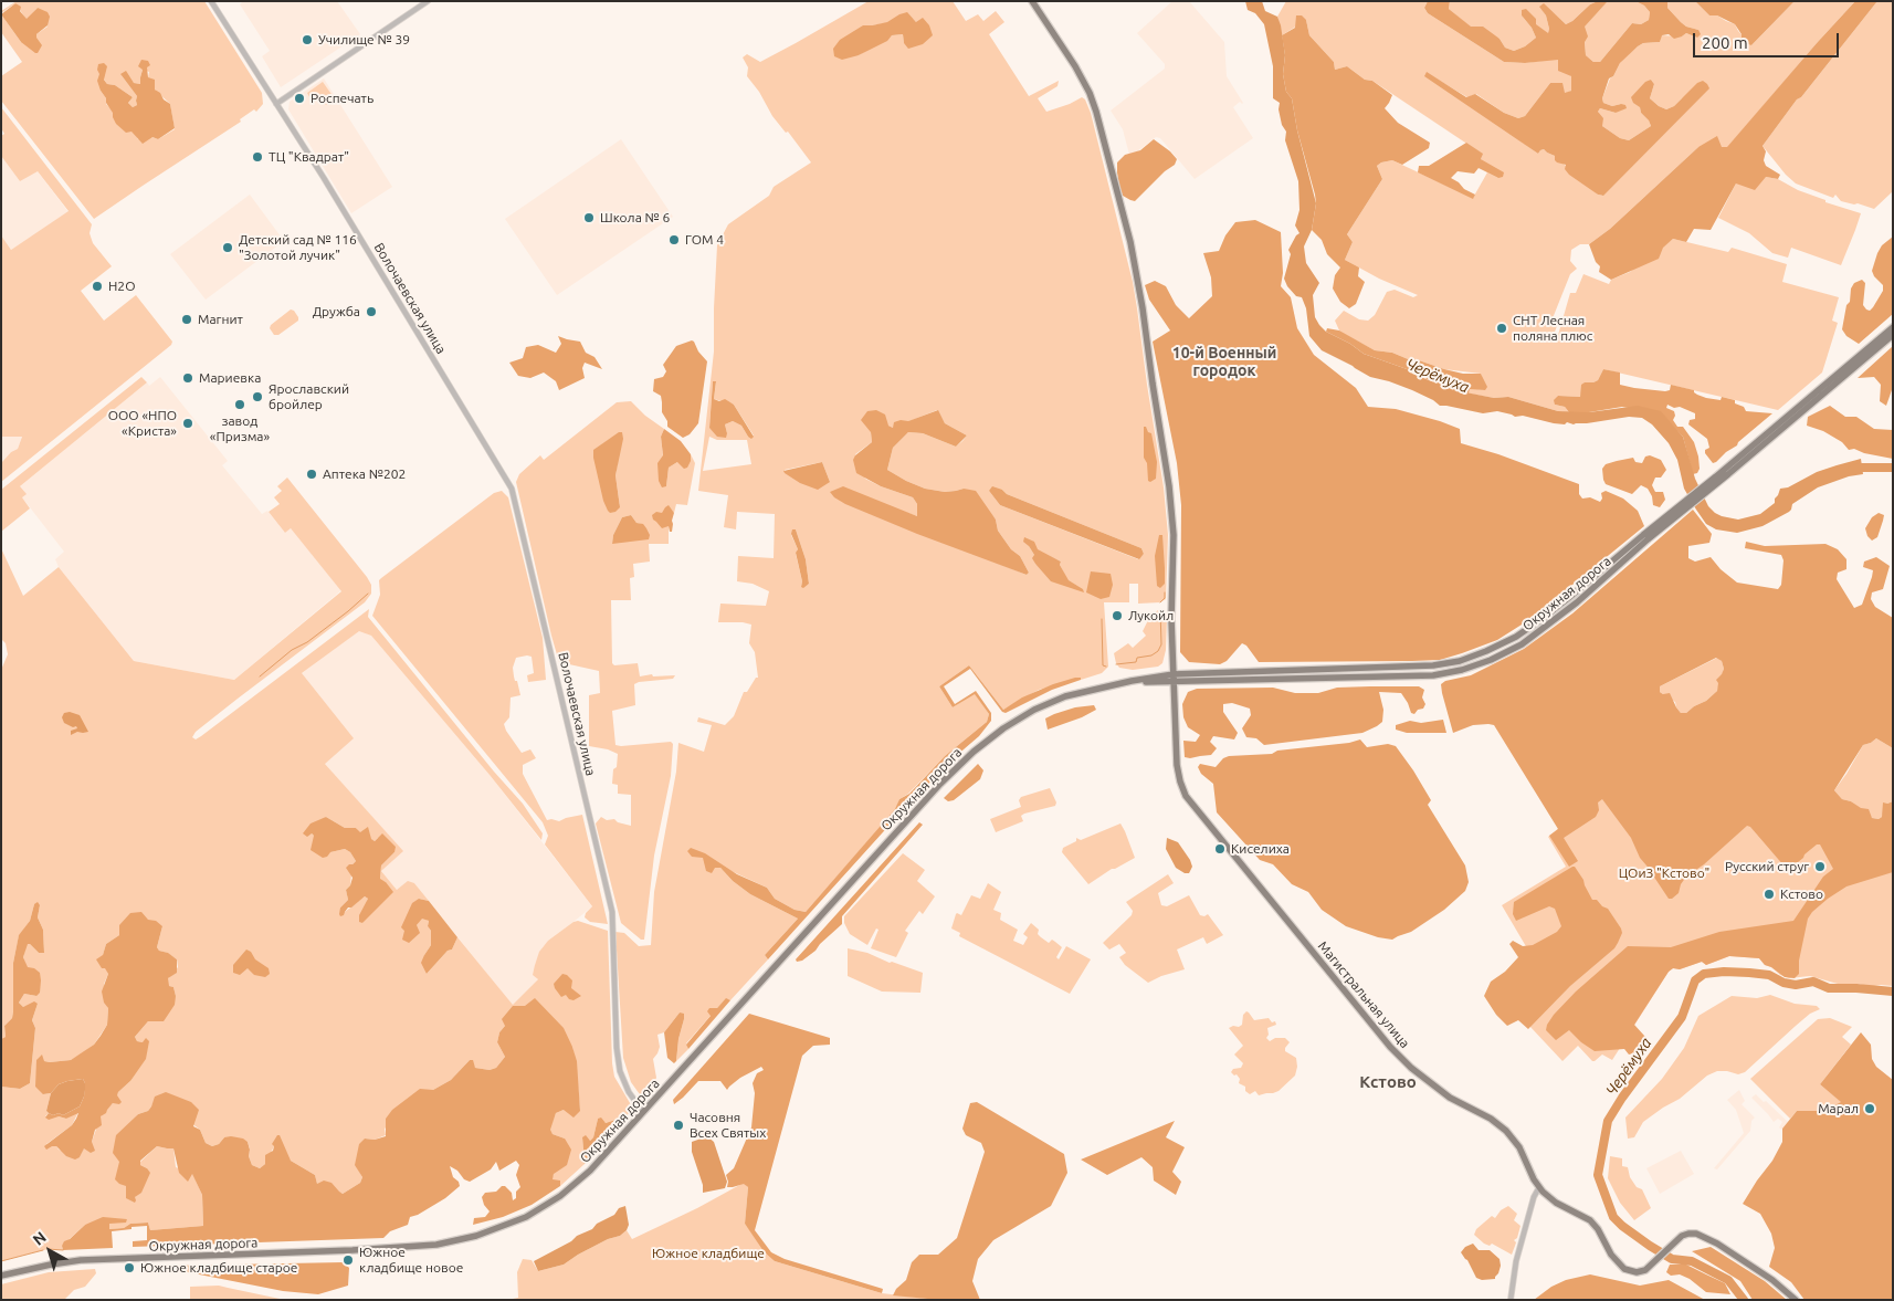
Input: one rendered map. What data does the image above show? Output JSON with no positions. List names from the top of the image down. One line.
{"streets":{"main road":["Окружная дорога","Магистральная улица"],"street":["Волочаевская улица"]},"crossings":[["Волочаевская улица","Окружная дорога"],["Окружная дорога","Магистральная улица"]],"districts":["10-й Военный городок","Кстово"],"water":["Черёмуха"],"parks":["ЦОиЗ \"Кстово\"","Южное кладбище"],"places":["Училище № 39","Роспечать","ТЦ \"Квадрат\"","Школа № 6","ГОМ 4","Детский сад № 116 \"Золотой лучик\"","H2O","Дружба","Магнит","СНТ Лесная поляна плюс","Мариевка","Ярославский бройлер","завод «Призма»","ООО «НПО «Криста»","Аптека №202","Лукойл","Киселиха","Русский струг","Кстово","Марал","Часовня Всех Святых","Южное кладбище новое","Южное кладбище старое"],"scale_bar":"200 m","north":"top left"}
